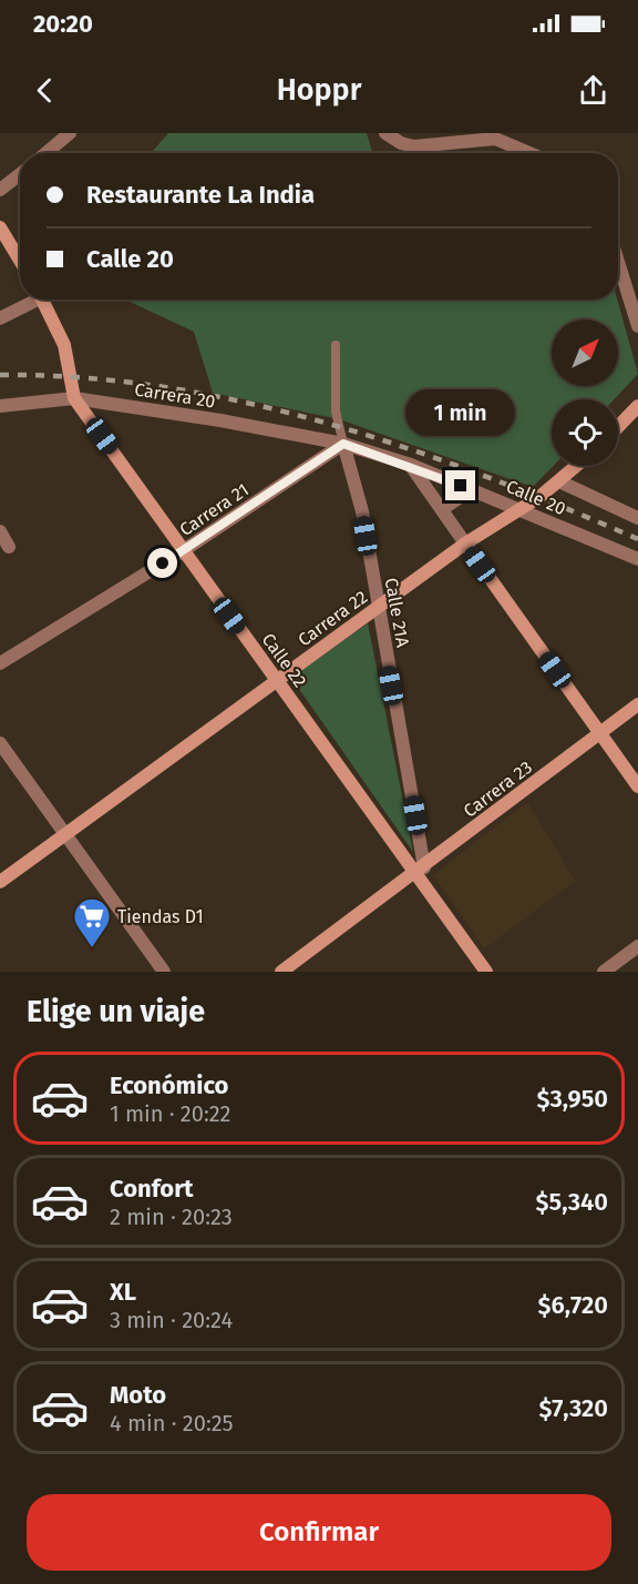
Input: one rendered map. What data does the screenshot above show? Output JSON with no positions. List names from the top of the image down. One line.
{"streets":{"street":["Carrera 20","Calle 20","Carrera 21","Calle 21A","Carrera 22","Calle 22","Carrera 23"]},"crossings":[["Carrera 20","Calle 20"],["Carrera 20","Carrera 21"],["Carrera 20","Calle 21A"],["Carrera 20","Calle 22"],["Calle 20","Carrera 21"],["Calle 20","Calle 21A"],["Calle 20","Carrera 22"],["Carrera 21","Calle 21A"],["Carrera 21","Calle 22"],["Calle 21A","Carrera 22"],["Calle 21A","Calle 22"],["Calle 21A","Carrera 23"],["Carrera 22","Calle 22"],["Calle 22","Carrera 23"]],"places":{"supermarket":["Tiendas D1"]},"north":"top right","page":{"status":"20:20","header":"Hoppr","banner":["Restaurante La India","Calle 20"],"bubble":"1 min","heading":"Elige un viaje","list":[{"name":"Económico","note":"1 min · 20:22","value":"$3,950"},{"name":"Confort","note":"2 min · 20:23","value":"$5,340"},{"name":"XL","note":"3 min · 20:24","value":"$6,720"},{"name":"Moto","note":"4 min · 20:25","value":"$7,320"}],"buttons":"Confirmar"}}
